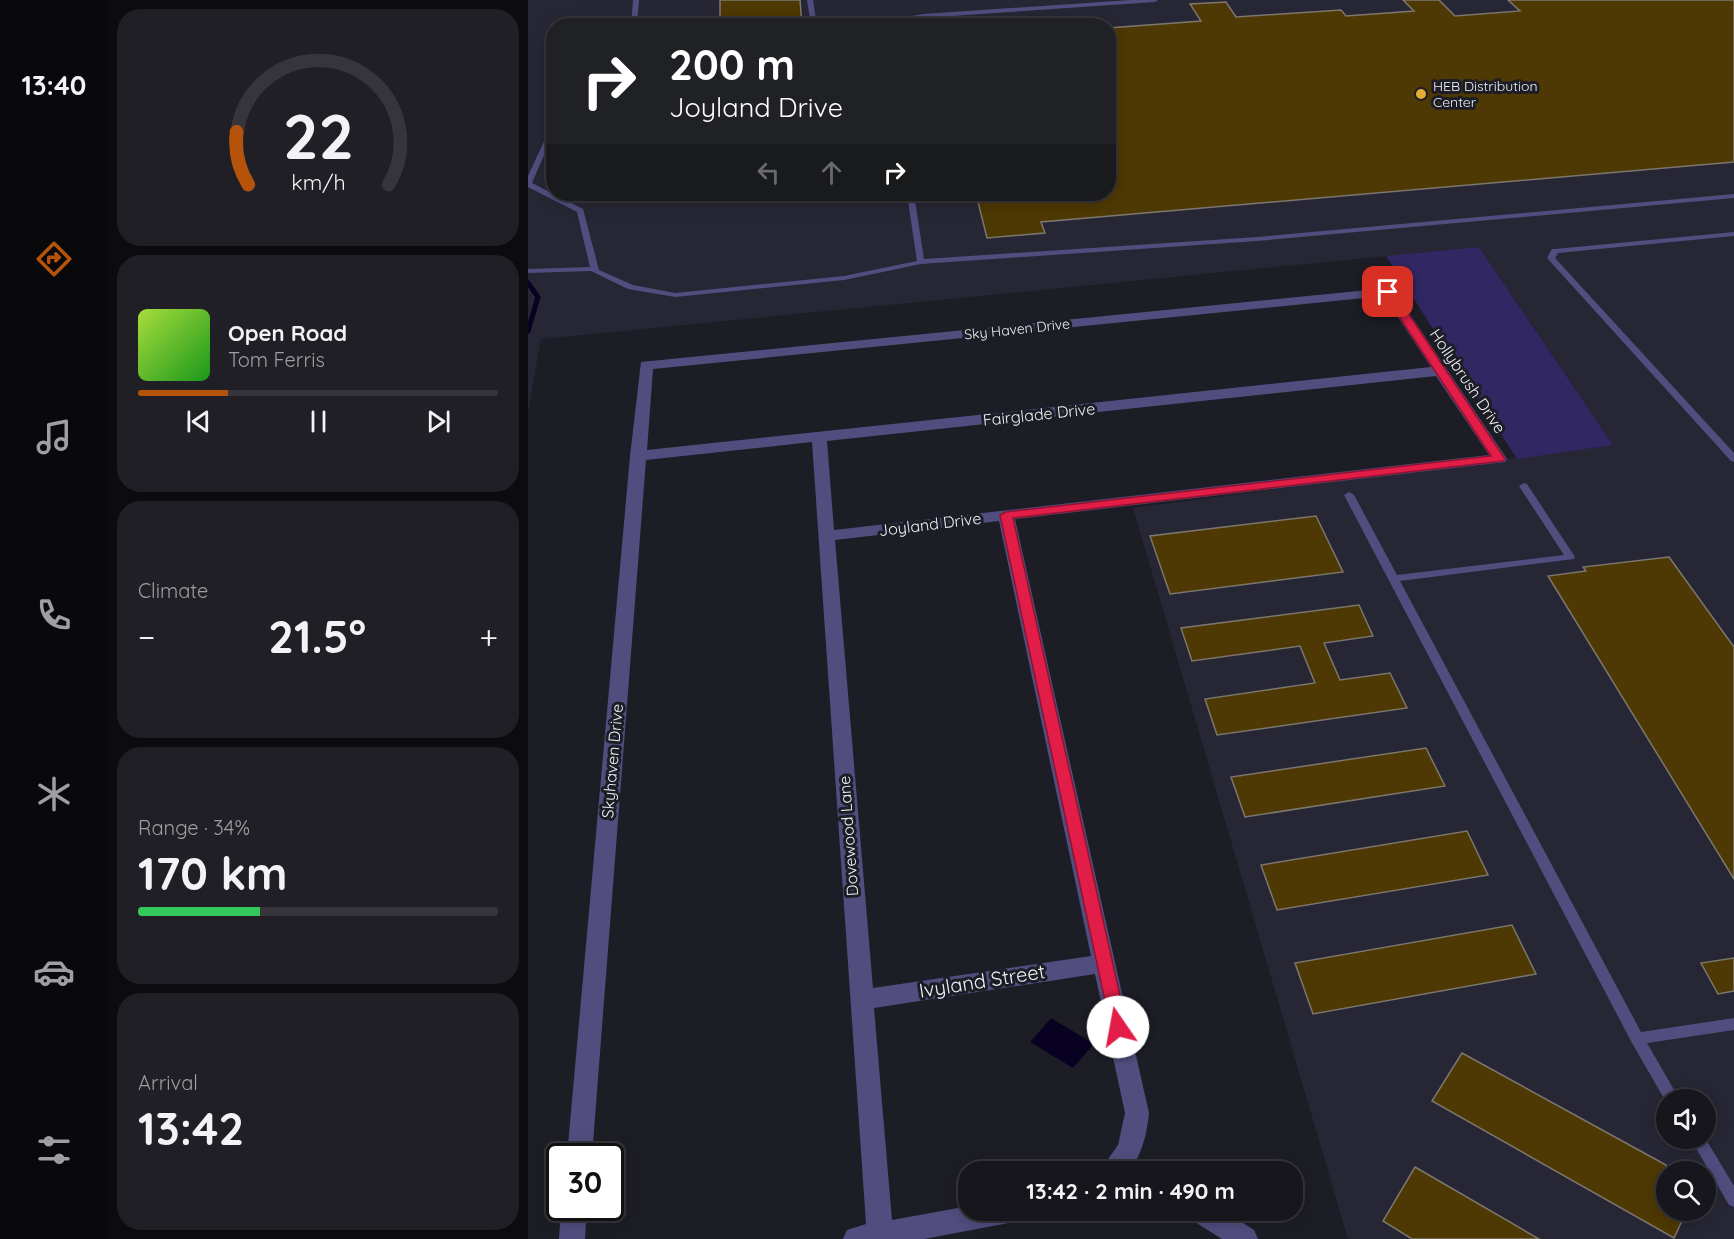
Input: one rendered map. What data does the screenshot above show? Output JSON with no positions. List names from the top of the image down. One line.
{"streets":{"street":["Sky Haven Drive","Hollybrush Drive","Fairglade Drive","Joyland Drive","Skyhaven Drive","Dovewood Lane","Ivyland Street"]},"crossings":[["Sky Haven Drive","Hollybrush Drive"],["Sky Haven Drive","Skyhaven Drive"],["Hollybrush Drive","Fairglade Drive"],["Hollybrush Drive","Joyland Drive"],["Fairglade Drive","Skyhaven Drive"],["Fairglade Drive","Dovewood Lane"],["Joyland Drive","Dovewood Lane"],["Dovewood Lane","Ivyland Street"]],"places":["HEB Distribution Center"],"page":{"tabs":"13:40","turn":["200 m","Joyland Drive"],"song":["Open Road","Tom Ferris"],"tile":["Climate",["Range · 34%","170 km"],["Arrival","13:42"]],"heat":["−","21.5°","+"],"limit":"30","trip":"13:42 · 2 min · 490 m","gauge":["22","km/h"]}}
